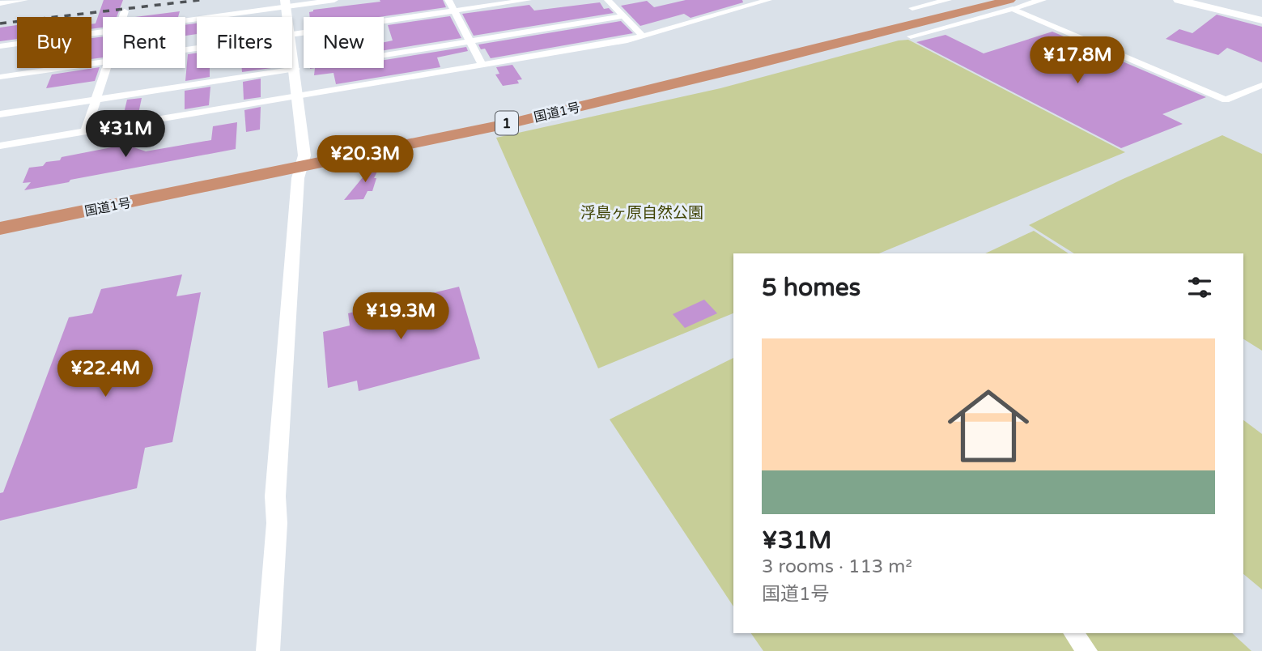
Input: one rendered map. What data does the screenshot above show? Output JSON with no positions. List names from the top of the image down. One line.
{"streets":{"highway":["国道1号","1"]},"parks":["浮島ヶ原自然公園"],"page":{"chip":["Buy","Rent","Filters","New"],"price":["¥17.8M","¥31M","¥20.3M","¥19.3M","¥22.4M"],"heading":"5 homes","list":[{"name":"¥31M","note":"3 rooms · 113 m² · 国道1号"}]}}
